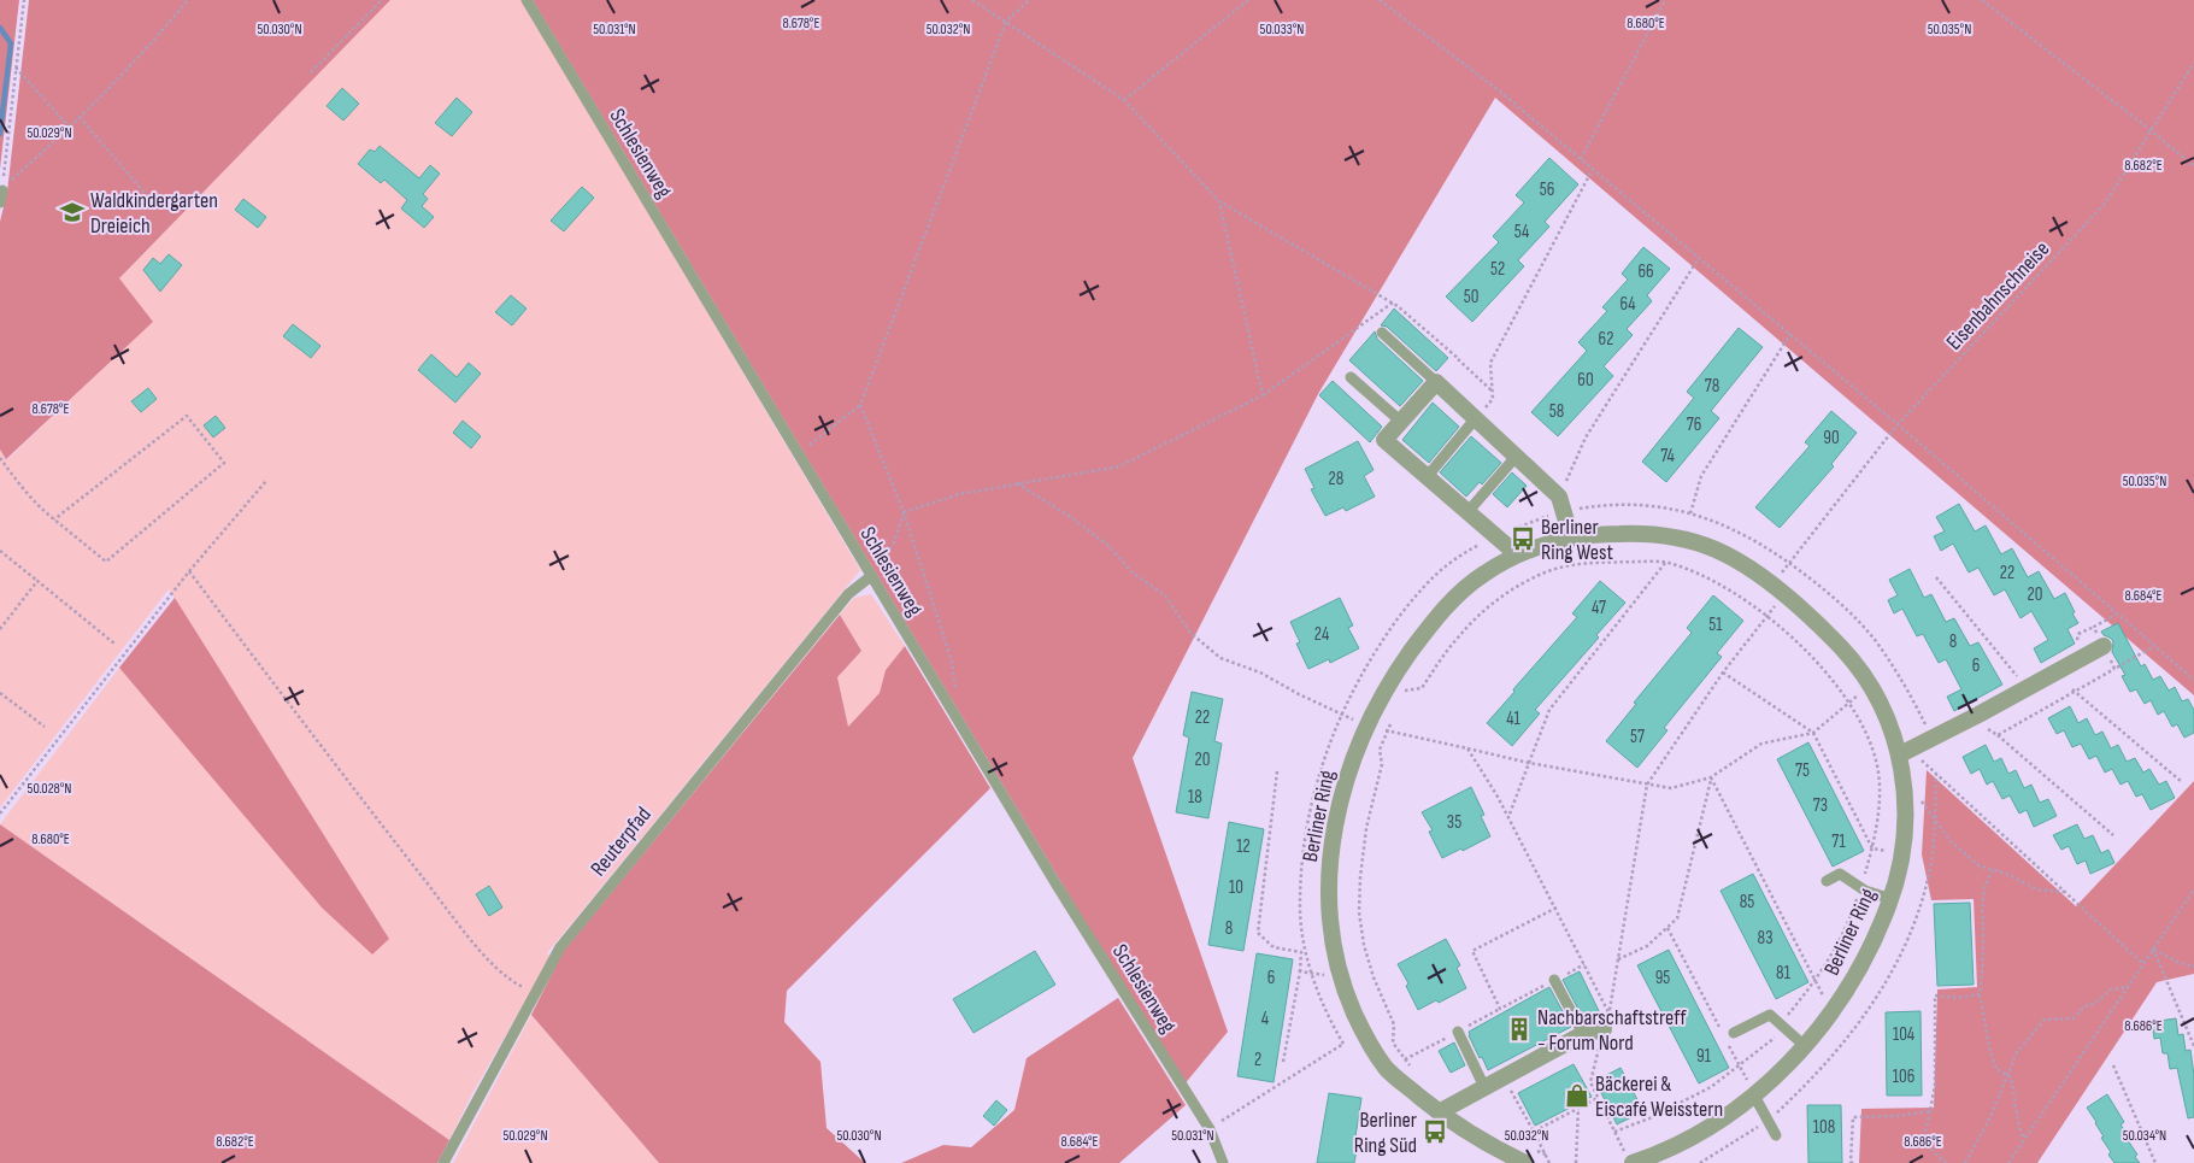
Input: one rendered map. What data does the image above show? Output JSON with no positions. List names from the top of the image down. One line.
{"streets":{"street":["Berliner Ring"],"lane":["Schlesienweg","Reuterpfad"],"path":["Eisenbahnschneise"]},"crossings":[["Schlesienweg","Reuterpfad"]],"places":{"school or university":["Waldkindergarten Dreieich"],"bus stop":["Berliner Ring West","Berliner Ring Süd"],"building":["Nachbarschaftstreff - Forum Nord"],"shop":["Bäckerei & Eiscafé Weisstern"]},"house_numbers":["56","54","52","66","50","64","62","60","78","58","76","90","74","28","22","20","47","51","24","8","6","22","41","57","20","75","18","73","35","71","12","10","85","8","83","81","6","95","4","104","91","2","106","108"],"coordinates":["8.680°E","8.678°E","50.030°N","50.031°N","50.032°N","50.033°N","50.035°N","50.029°N","8.682°E","8.684°E","50.028°N","8.686°E","50.034°N"]}
